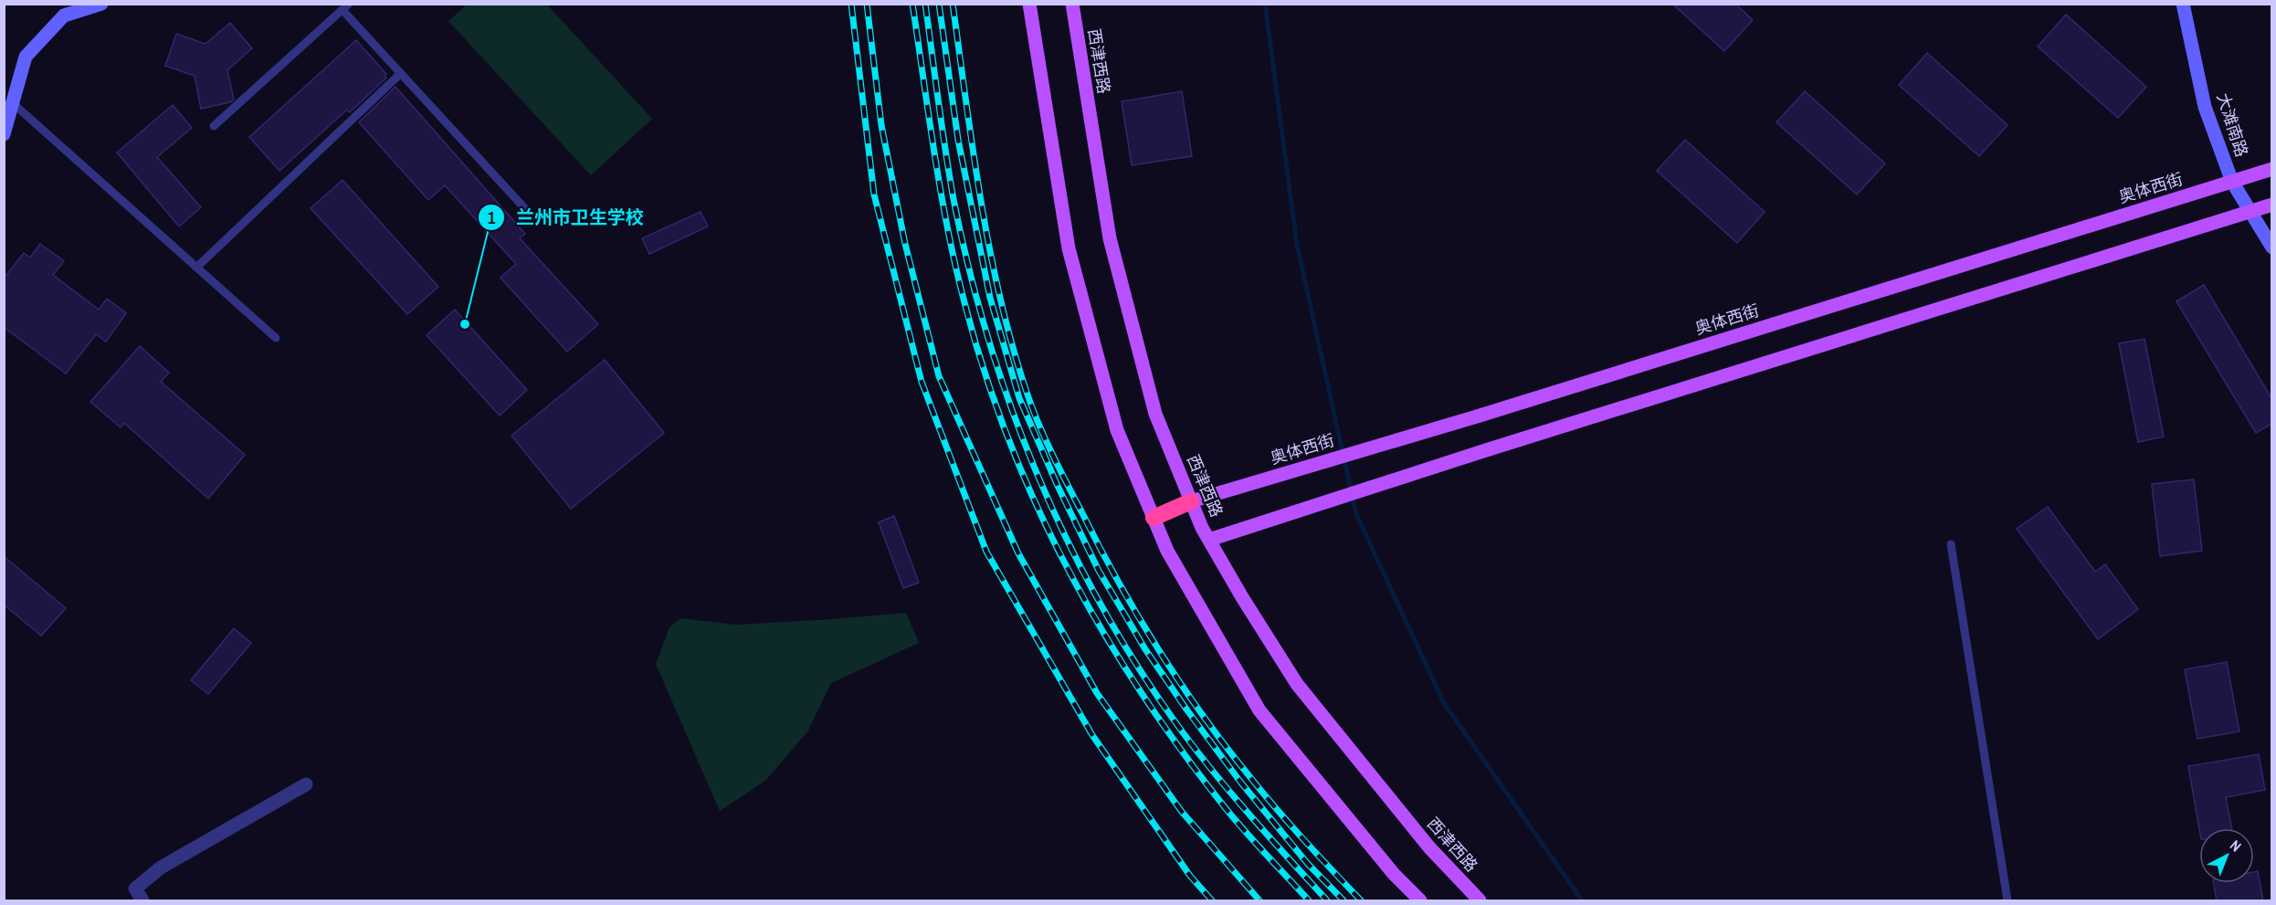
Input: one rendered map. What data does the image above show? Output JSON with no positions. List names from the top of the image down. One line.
{"streets":{"main road":["西津西路","奥体西街"],"street":["大滩南路"]},"crossings":[["西津西路","奥体西街"],["大滩南路","奥体西街"]],"places":["兰州市卫生学校"],"north":"top right"}
